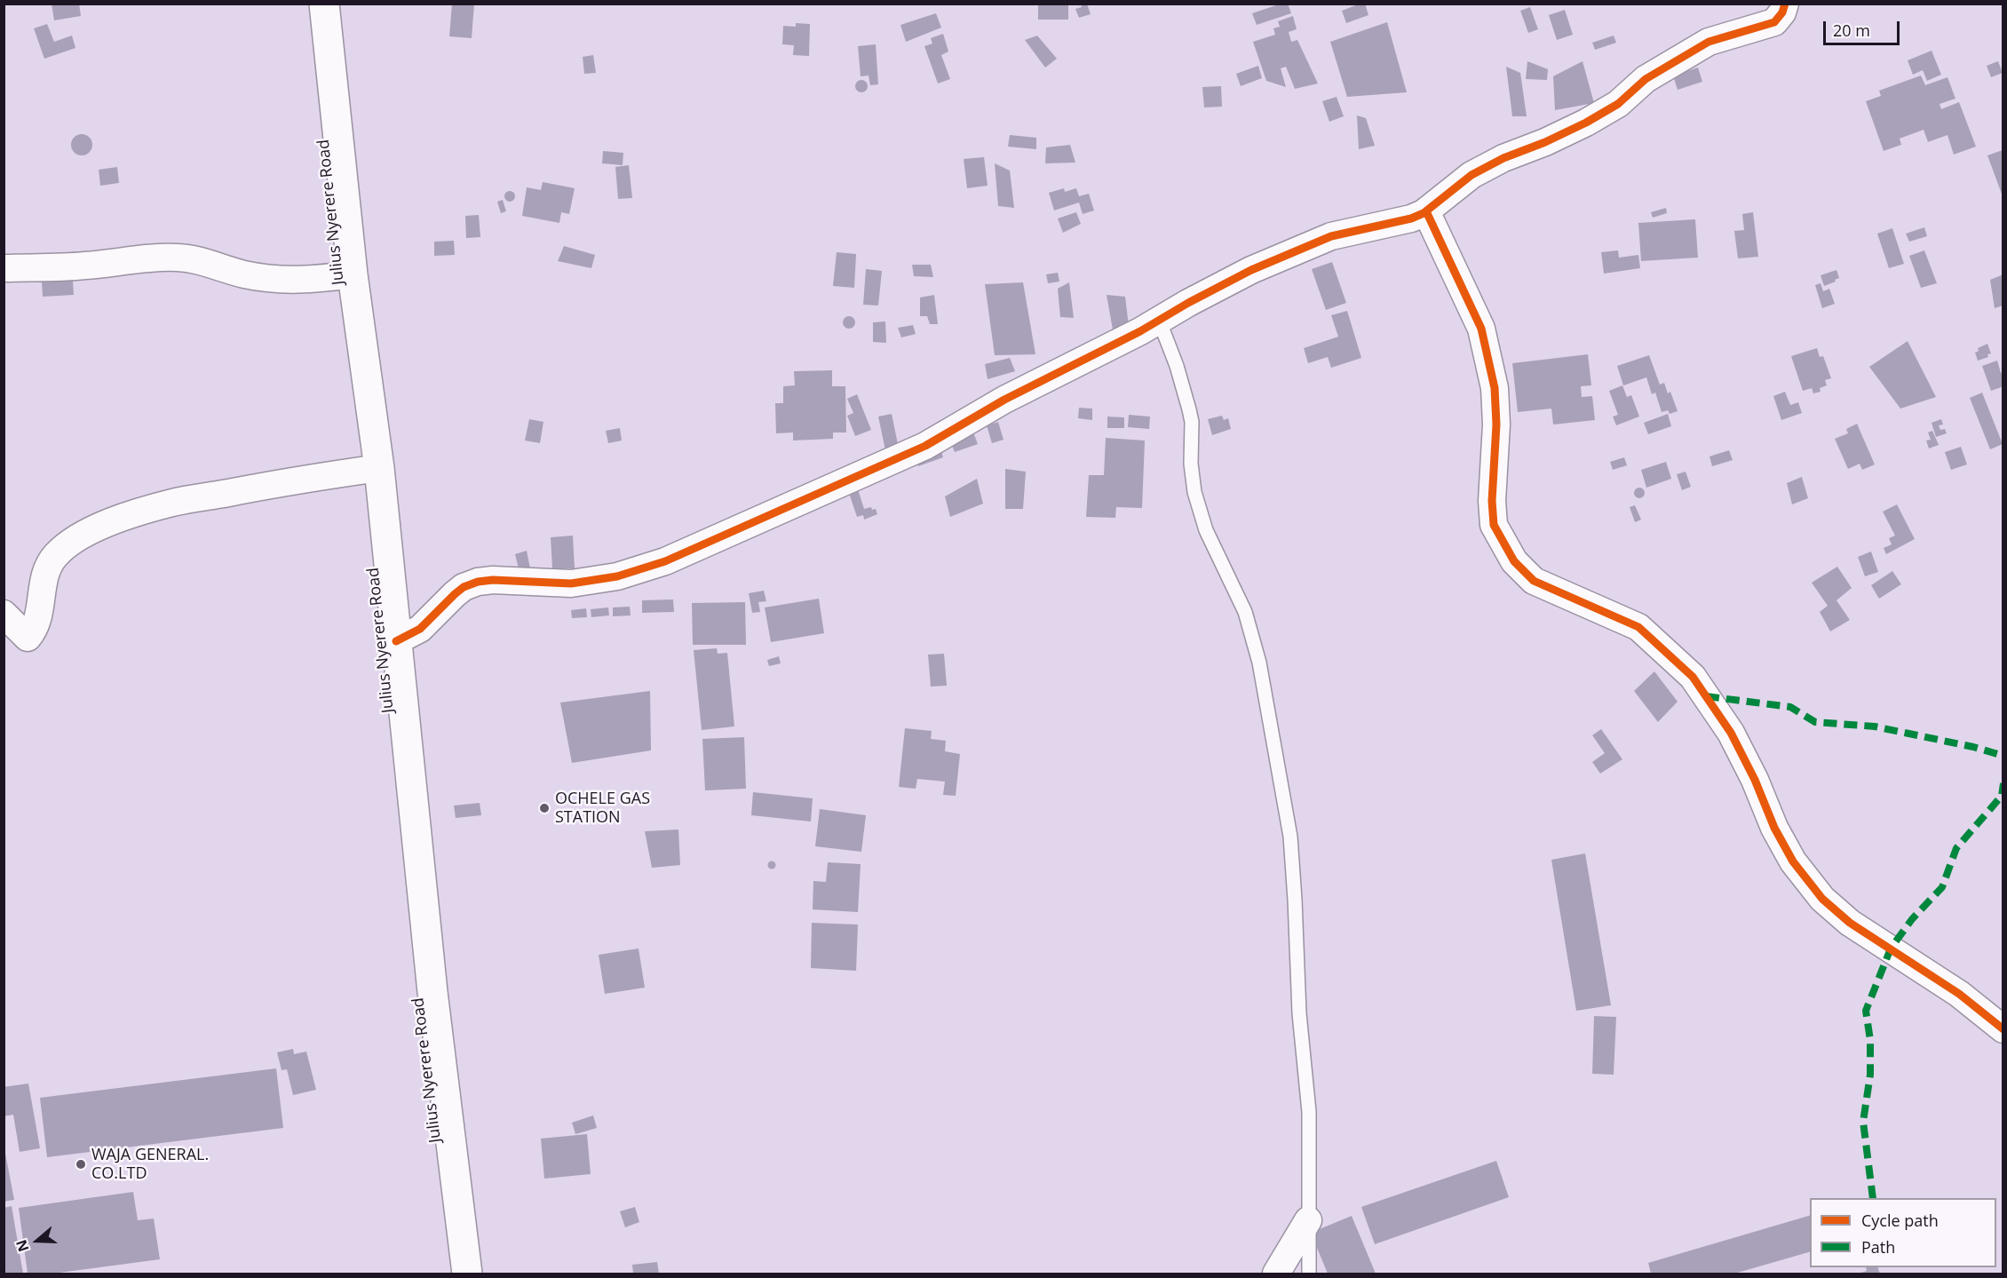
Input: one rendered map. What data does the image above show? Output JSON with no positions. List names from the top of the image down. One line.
{"streets":{"highway":["Julius Nyerere Road"]},"places":["OCHELE GAS STATION","WAJA GENERAL. CO.LTD"],"legend":["Cycle path","Path"],"scale_bar":"20 m","north":"left"}
